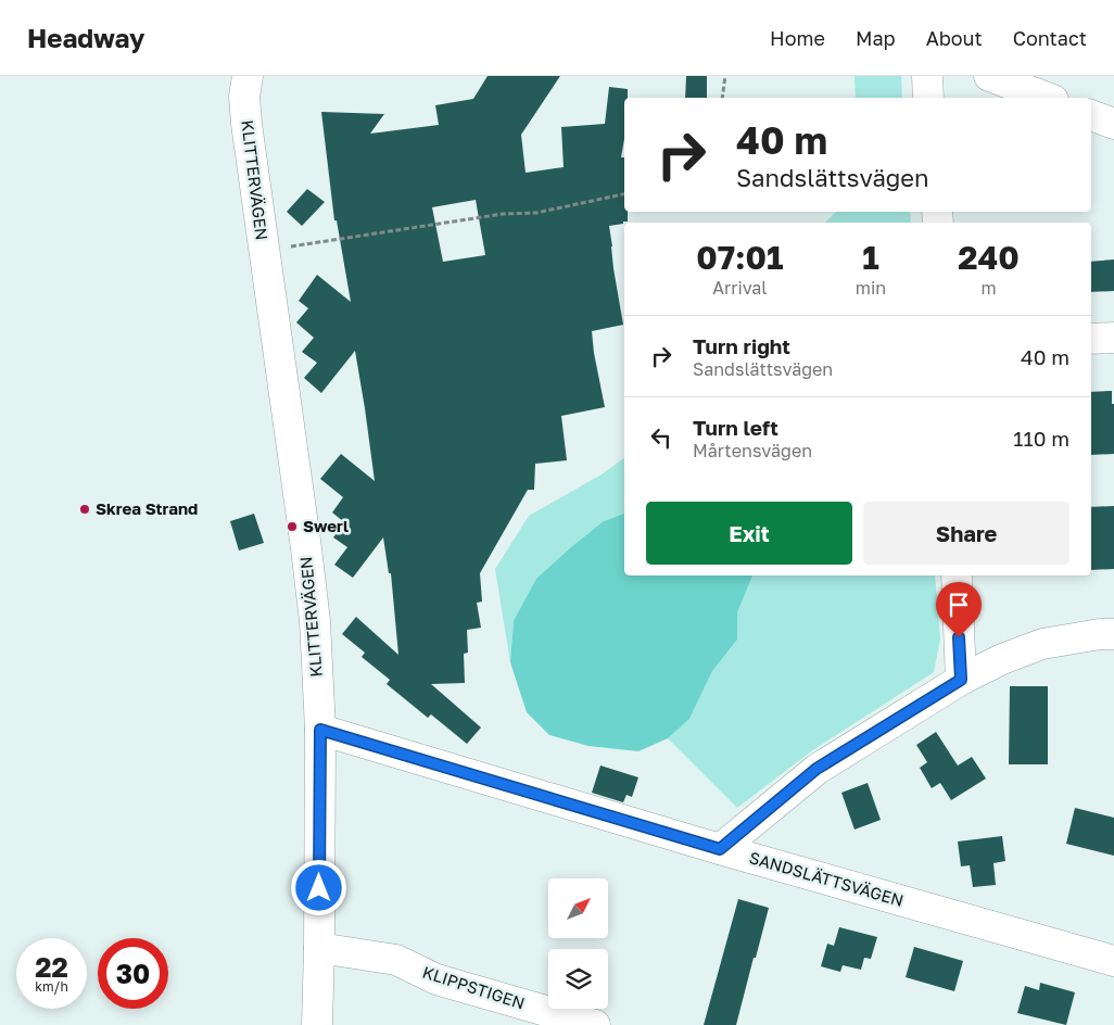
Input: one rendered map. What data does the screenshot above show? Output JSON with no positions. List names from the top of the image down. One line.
{"streets":{"street":["KLITTERVÄGEN","SANDSLÄTTSVÄGEN","KLIPPSTIGEN"]},"crossings":[["KLITTERVÄGEN","SANDSLÄTTSVÄGEN"],["KLITTERVÄGEN","KLIPPSTIGEN"]],"places":["Skrea Strand","Swerl"],"north":"top right","page":{"header":"Headway","nav":["Home","Map","About","Contact"],"turn":["40 m","Sandslättsvägen"],"eta":["07:01","Arrival","1","min","240","m"],"list":[{"name":"Turn right","note":"Sandslättsvägen","value":"40 m"},{"name":"Turn left","note":"Mårtensvägen","value":"110 m"}],"buttons":["Exit","Share"],"speed":"22 km/h","limit":"30"}}
